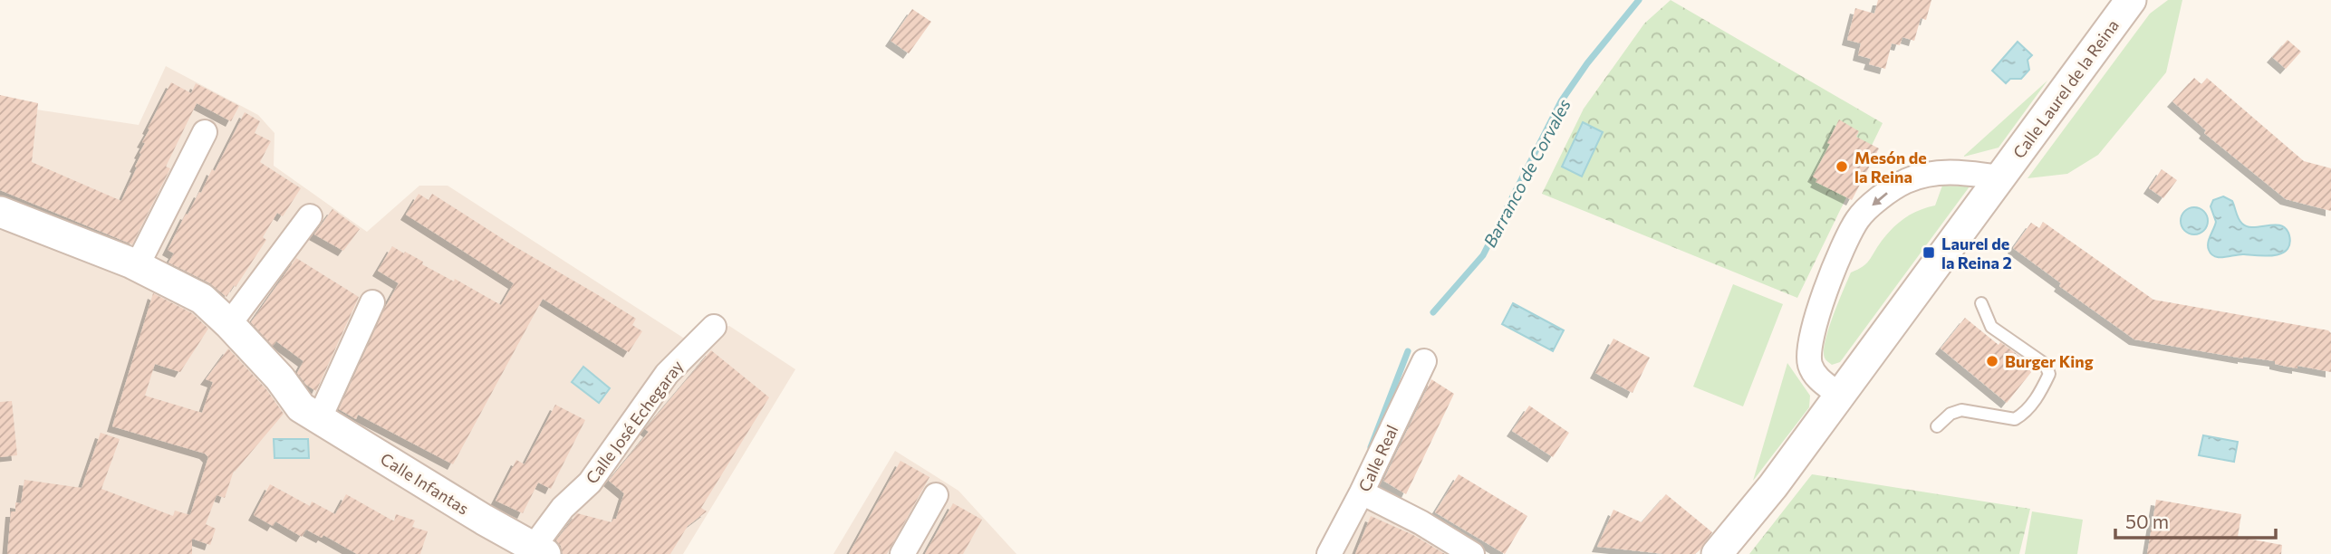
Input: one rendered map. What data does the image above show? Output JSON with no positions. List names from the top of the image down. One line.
{"streets":{"street":["Calle Laurel de la Reina","Calle José Echegaray","Calle Real","Calle Infantas"]},"crossings":[["Calle José Echegaray","Calle Infantas"]],"water":["Barranco de Corvales"],"places":{"other":["Mesón de la Reina","Burger King"],"transit":["Laurel de la Reina 2"]},"scale_bar":"50 m"}
